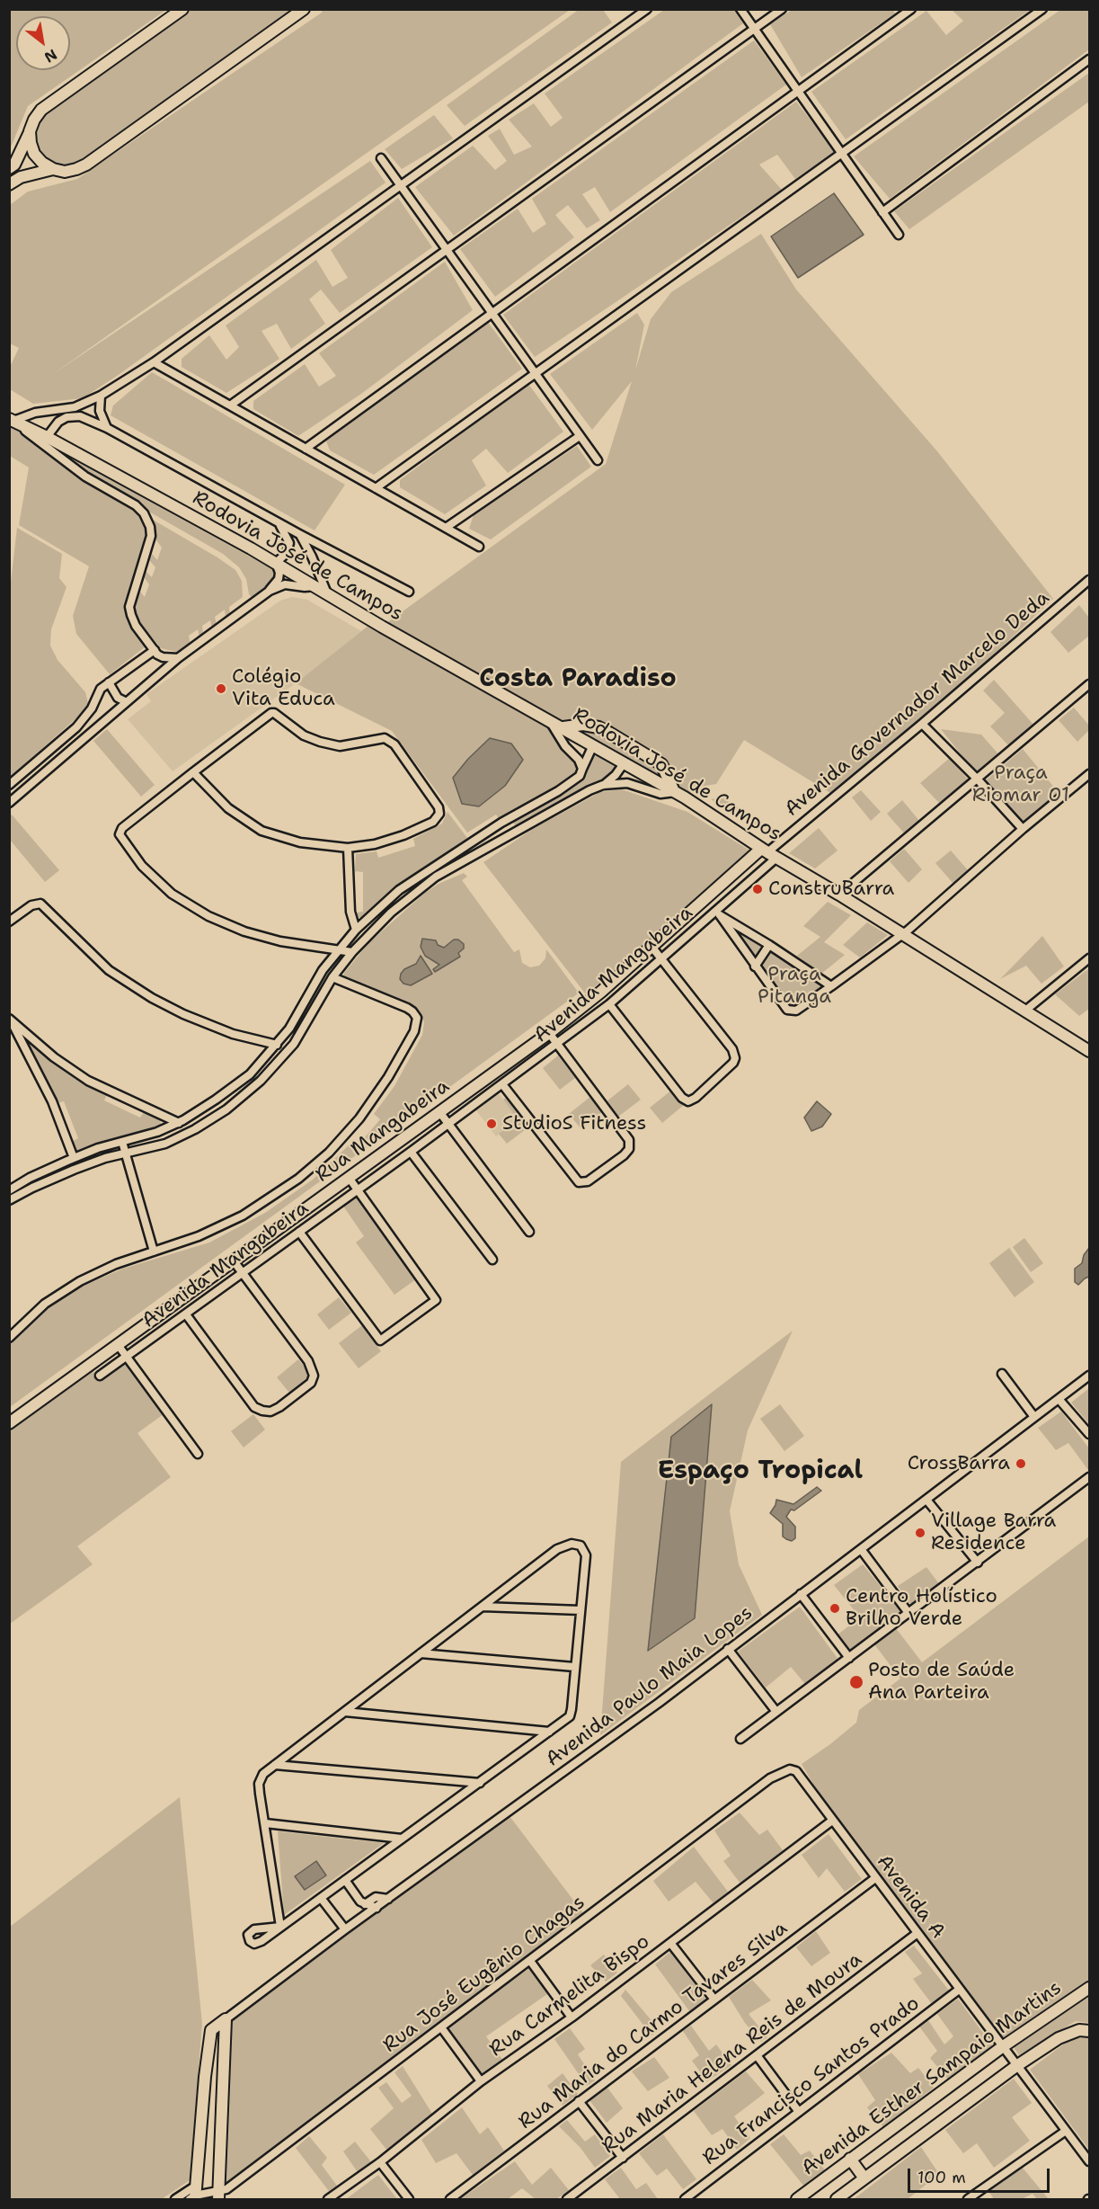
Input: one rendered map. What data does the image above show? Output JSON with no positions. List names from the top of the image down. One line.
{"streets":{"street":["Rodovia José de Campos","Avenida Governador Marcelo Deda","Avenida Mangabeira","Rua Mangabeira","Avenida Paulo Maia Lopes","Avenida A","Rua José Eugênio Chagas","Rua Carmelita Bispo","Rua Maria do Carmo Tavares Silva","Rua Maria Helena Reis de Moura","Avenida Esther Sampaio Martins","Rua Francisco Santos Prado"]},"crossings":[["Rodovia José de Campos","Avenida Governador Marcelo Deda"],["Rodovia José de Campos","Avenida Mangabeira"],["Rodovia José de Campos","Rua Mangabeira"],["Avenida Governador Marcelo Deda","Avenida Mangabeira"],["Avenida Governador Marcelo Deda","Rua Mangabeira"],["Avenida Mangabeira","Rua Mangabeira"],["Avenida A","Rua José Eugênio Chagas"],["Avenida A","Rua Carmelita Bispo"],["Avenida A","Rua Maria do Carmo Tavares Silva"],["Avenida A","Rua Maria Helena Reis de Moura"],["Avenida A","Avenida Esther Sampaio Martins"],["Avenida A","Rua Francisco Santos Prado"]],"districts":["Costa Paradiso","Espaço Tropical"],"parks":["Praça Riomar 01","Praça Pitanga"],"places":["Colégio Vita Educa","ConstruBarra","StudioS Fitness","CrossBarra","Village Barra Residence","Centro Holístico Brilho Verde","Posto de Saúde Ana Parteira"],"scale_bar":"100 m","north":"bottom right"}
